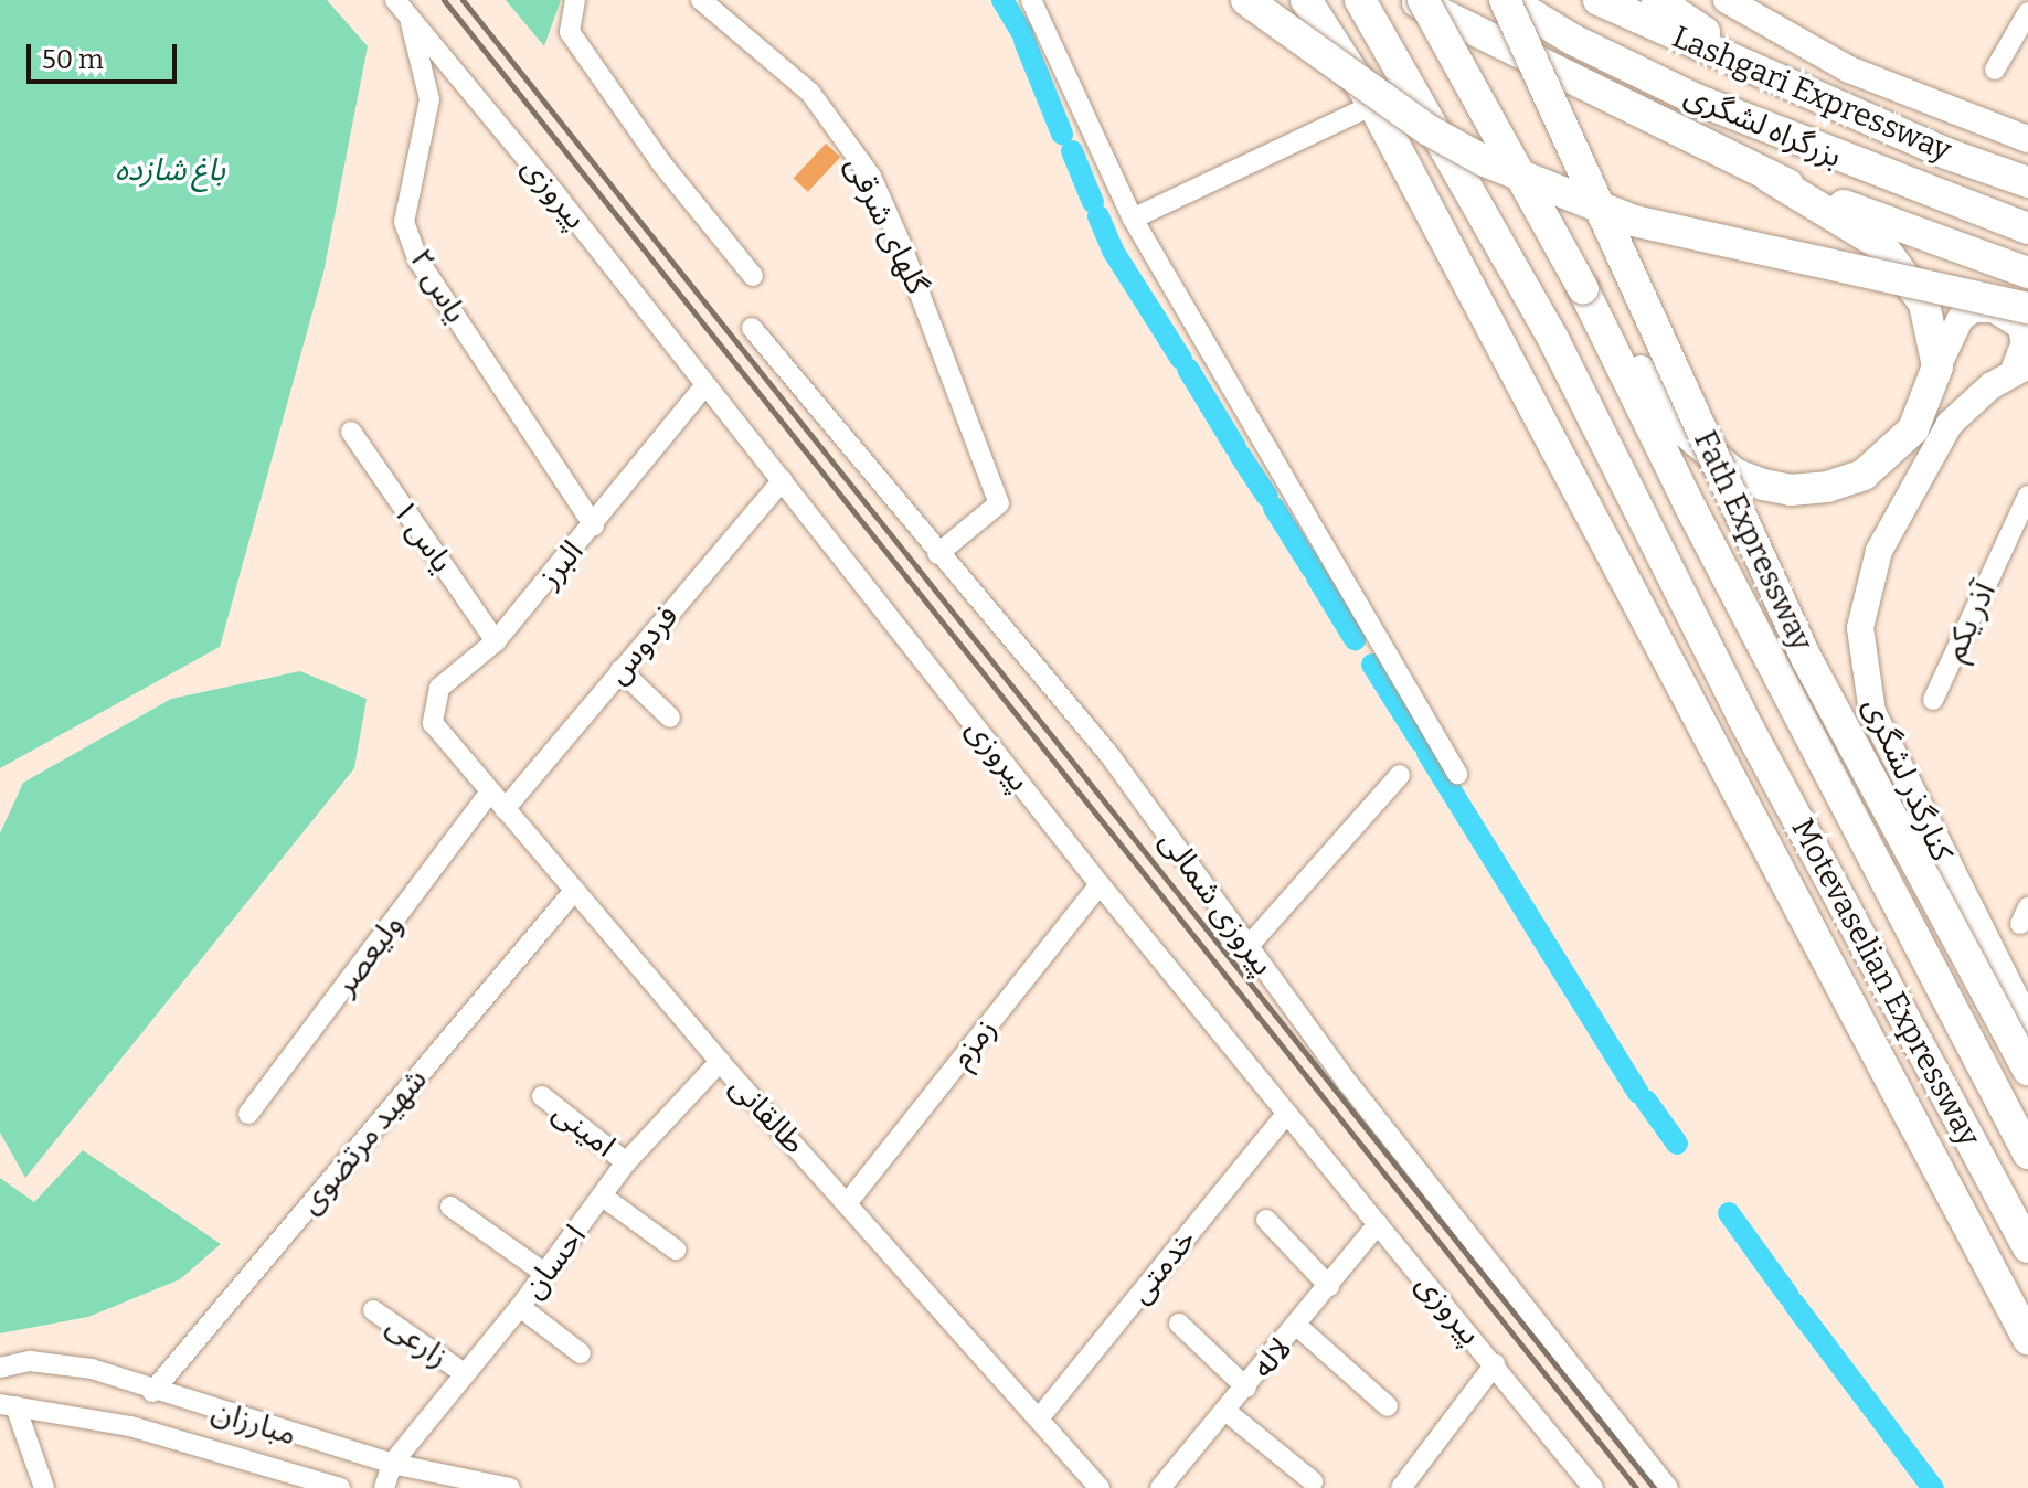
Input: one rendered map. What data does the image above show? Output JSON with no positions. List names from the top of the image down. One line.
{"streets":{"highway":["Lashgari Expressway","بزرگراه لشگری","Fath Expressway"],"main road":["کنارگذر لشگری"],"street":["پیروزی","گلهای شرقی","یاس ۲","یاس ۱","البرز","آذر یکم","فردوس","پیروزی شمالی","ولیعصر","زمزم","طالقانی","امینی","شهید مرتضوی","احسان","خدمتی","زارعی","لاله","مبارزان"]},"crossings":[["بزرگراه لشگری","Fath Expressway"],["پیروزی","یاس ۲"],["پیروزی","البرز"],["پیروزی","فردوس"],["پیروزی","زمزم"],["پیروزی","خدمتی"],["پیروزی","لاله"],["گلهای شرقی","پیروزی شمالی"],["یاس ۲","البرز"],["یاس ۱","البرز"],["البرز","طالقانی"],["فردوس","طالقانی"],["ولیعصر","طالقانی"],["زمزم","طالقانی"],["طالقانی","شهید مرتضوی"],["طالقانی","احسان"],["طالقانی","خدمتی"],["امینی","احسان"],["شهید مرتضوی","مبارزان"],["احسان","زارعی"],["احسان","مبارزان"]],"parks":["باغ شازده"],"scale_bar":"50 m"}
